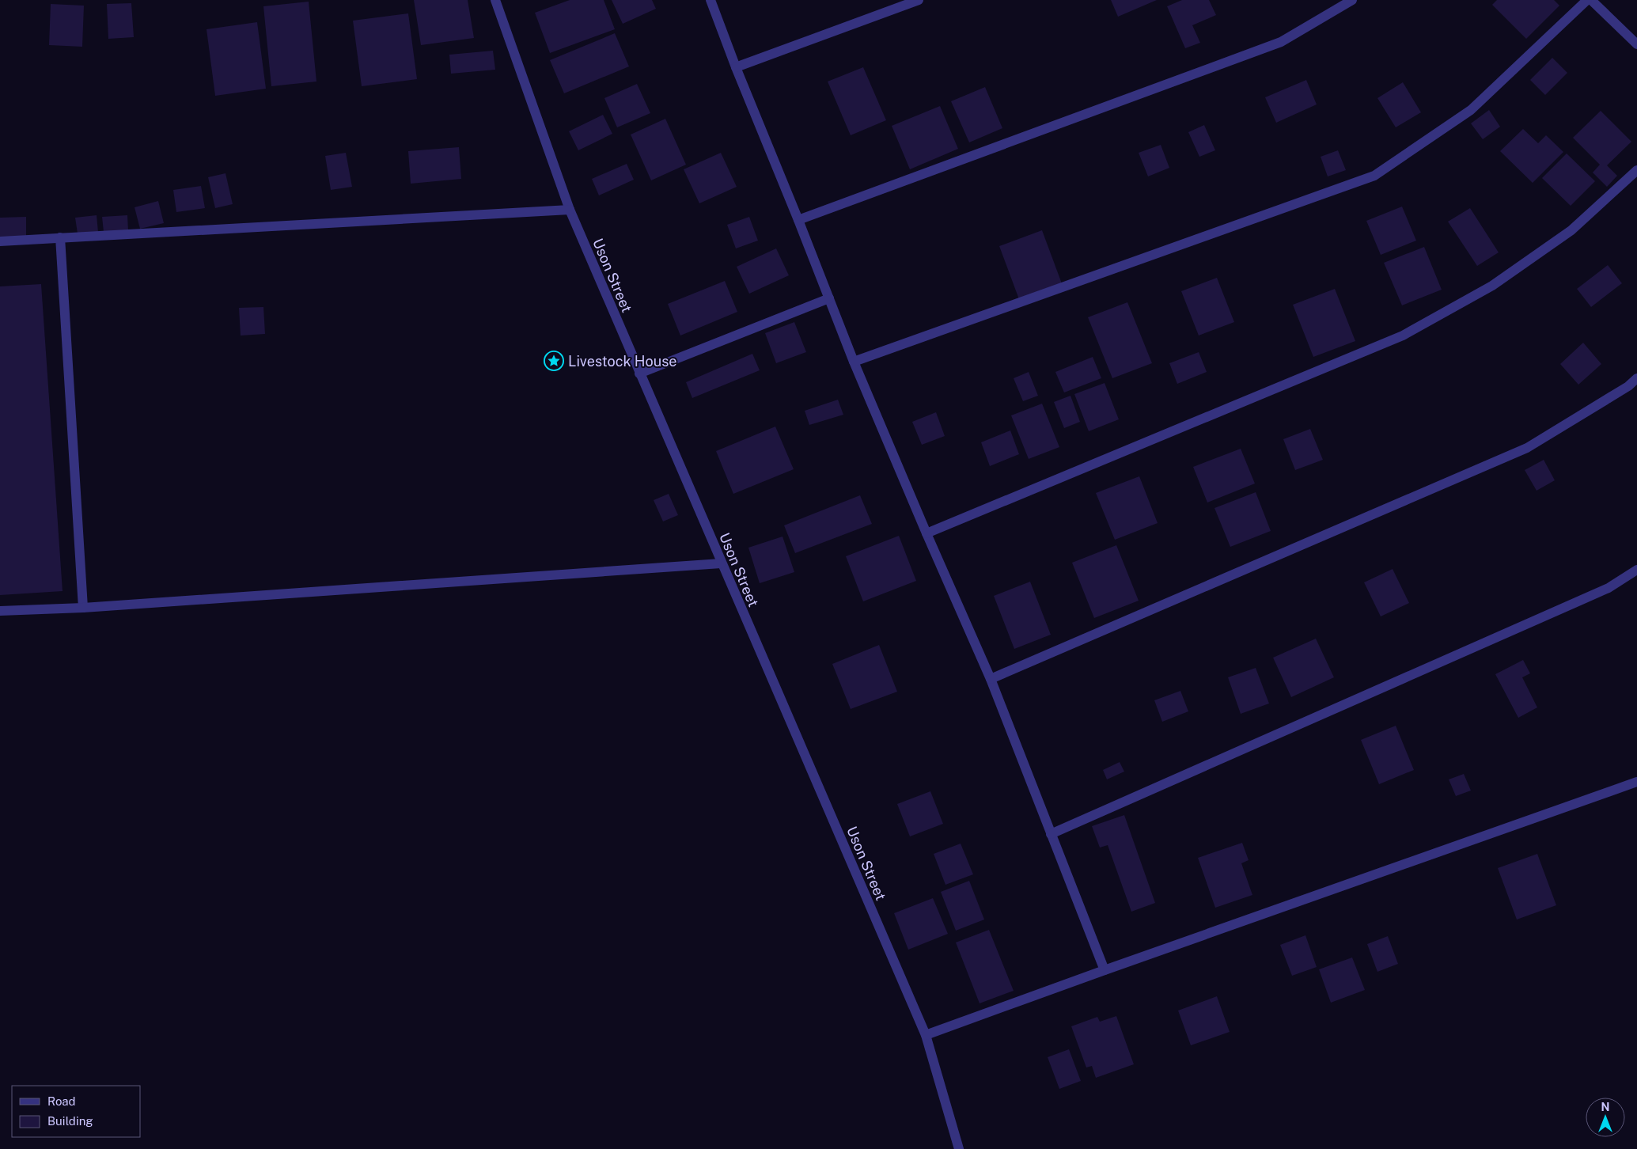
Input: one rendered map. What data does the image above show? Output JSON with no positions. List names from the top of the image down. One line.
{"streets":{"street":["Uson Street"]},"places":{"place":["Livestock House"]},"legend":["Road","Building"],"north":"top"}
